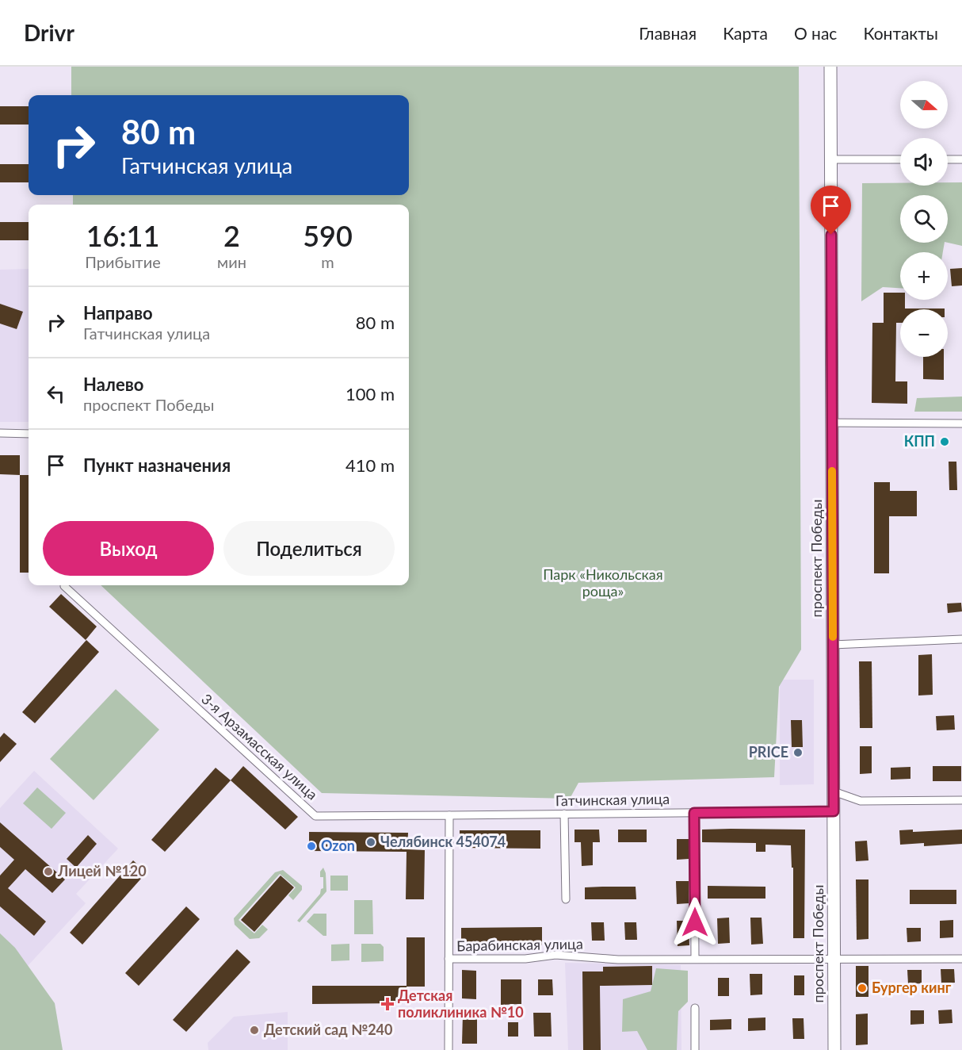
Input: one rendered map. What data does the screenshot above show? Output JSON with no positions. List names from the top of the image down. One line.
{"streets":{"main road":["проспект Победы"],"street":["3-я Арзамасская улица","Гатчинская улица","Барабинская улица"]},"crossings":[["проспект Победы","Гатчинская улица"],["проспект Победы","Барабинская улица"],["3-я Арзамасская улица","Гатчинская улица"]],"parks":["Парк «Никольская роща»"],"places":{"other":["КПП","PRICE","Челябинск 454074","Ozon","Лицей №120","Бургер кинг","Детский сад №240"],"health":["Детская поликлиника №10"]},"north":"right","page":{"header":"Drivr","nav":["Главная","Карта","О нас","Контакты"],"map_buttons":["+","−"],"turn":["80 m","Гатчинская улица"],"eta":["16:11","Прибытие","2","мин","590","m"],"list":[{"name":"Направо","note":"Гатчинская улица","value":"80 m"},{"name":"Налево","note":"проспект Победы","value":"100 m"},{"name":"Пункт назначения","value":"410 m"}],"buttons":["Выход","Поделиться"]}}
